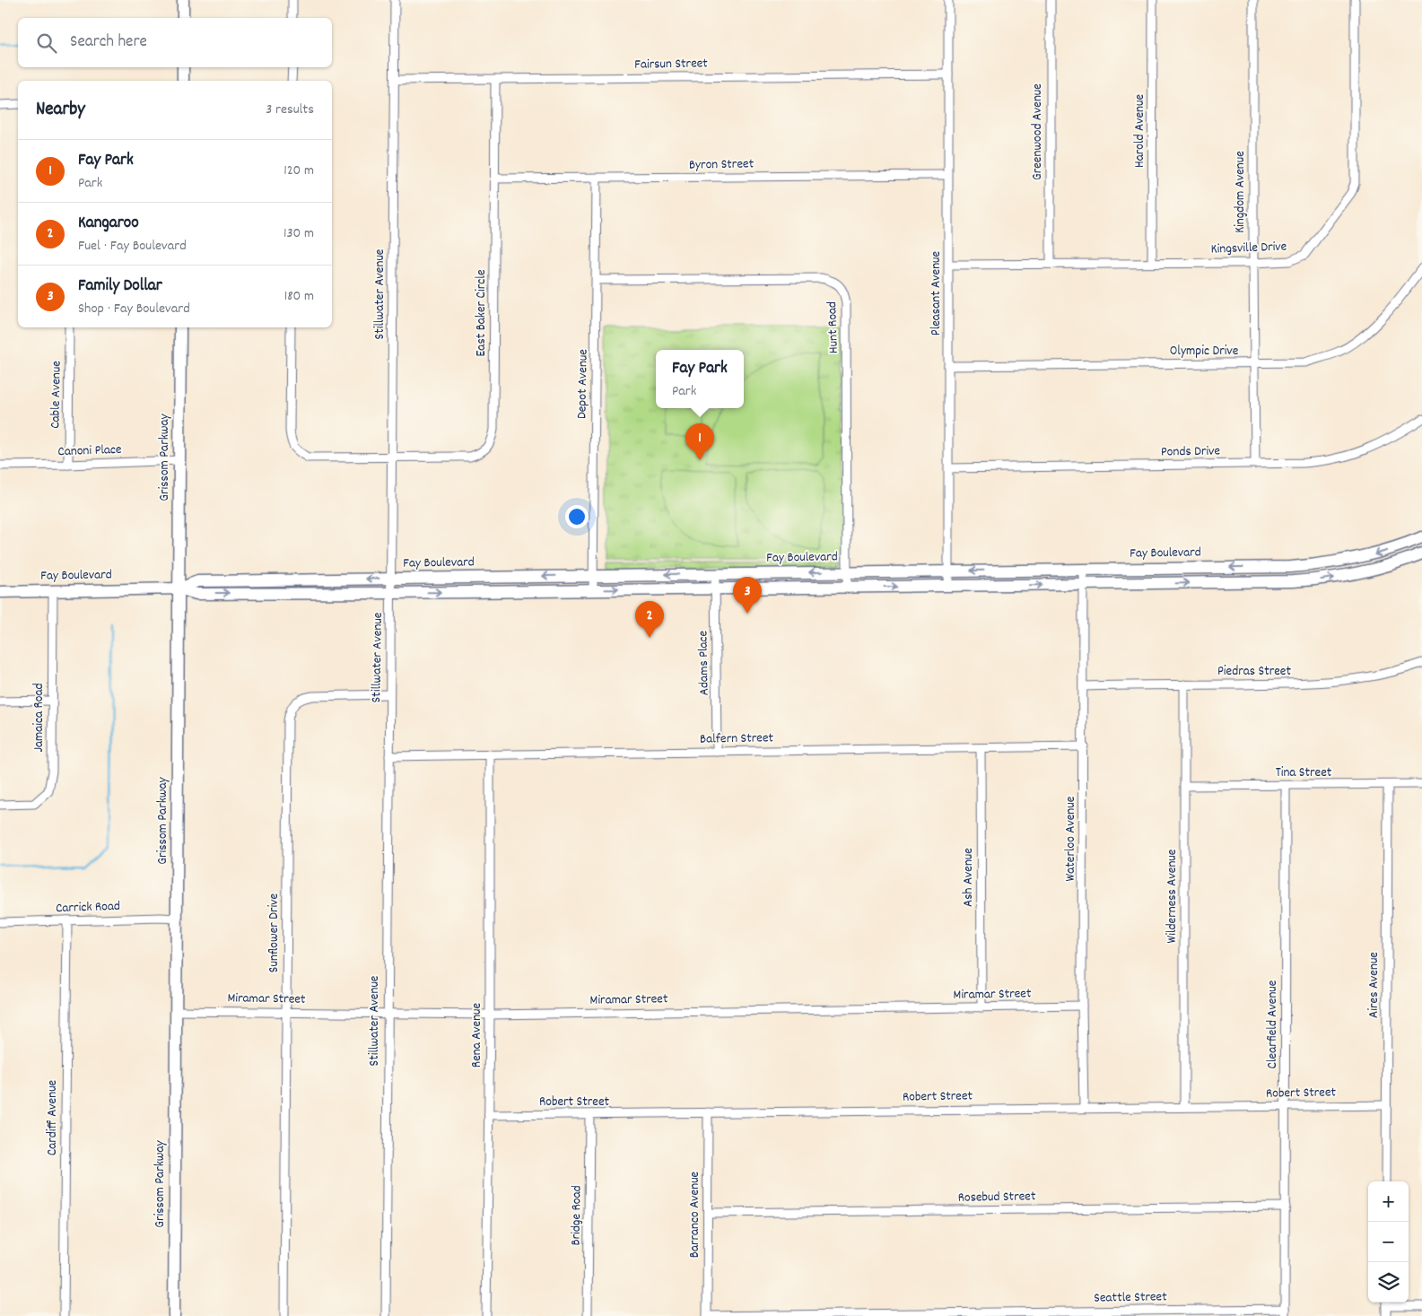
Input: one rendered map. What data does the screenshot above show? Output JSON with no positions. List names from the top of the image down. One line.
{"streets":{"main road":["Grissom Parkway","Fay Boulevard"],"street":["Fairsun Street","Harold Avenue","Greenwood Avenue","Byron Street","Kingdom Avenue","Kingsville Drive","Pleasant Avenue","Stillwater Avenue","East Baker Circle","Hunt Road","Olympic Drive","Depot Avenue","Cable Avenue","Canoni Place","Ponds Drive","Adams Place","Piedras Street","Jamaica Road","Balfern Street","Tina Street","Waterloo Avenue","Ash Avenue","Wilderness Avenue","Carrick Road","Sunflower Drive","Aires Avenue","Miramar Street","Clearfield Avenue","Rena Avenue","Robert Street","Cardiff Avenue","Rosebud Street","Barranco Avenue","Bridge Road","Seattle Street"]},"crossings":[["Fairsun Street","Pleasant Avenue"],["Fairsun Street","Stillwater Avenue"],["Fairsun Street","East Baker Circle"],["Harold Avenue","Kingsville Drive"],["Greenwood Avenue","Kingsville Drive"],["Byron Street","Pleasant Avenue"],["Byron Street","East Baker Circle"],["Byron Street","Depot Avenue"],["Kingdom Avenue","Kingsville Drive"],["Kingdom Avenue","Olympic Drive"],["Kingdom Avenue","Ponds Drive"],["Kingsville Drive","Pleasant Avenue"],["Pleasant Avenue","Olympic Drive"],["Pleasant Avenue","Ponds Drive"],["Pleasant Avenue","Fay Boulevard"],["Stillwater Avenue","East Baker Circle"],["Stillwater Avenue","Fay Boulevard"],["Stillwater Avenue","Balfern Street"],["Stillwater Avenue","Sunflower Drive"],["Stillwater Avenue","Miramar Street"],["Hunt Road","Depot Avenue"],["Hunt Road","Fay Boulevard"],["Depot Avenue","Fay Boulevard"],["Cable Avenue","Canoni Place"],["Canoni Place","Grissom Parkway"],["Grissom Parkway","Fay Boulevard"],["Grissom Parkway","Carrick Road"],["Grissom Parkway","Miramar Street"],["Fay Boulevard","Adams Place"],["Fay Boulevard","Jamaica Road"],["Fay Boulevard","Waterloo Avenue"],["Adams Place","Balfern Street"],["Piedras Street","Waterloo Avenue"],["Piedras Street","Wilderness Avenue"],["Balfern Street","Waterloo Avenue"],["Balfern Street","Ash Avenue"],["Balfern Street","Rena Avenue"],["Tina Street","Wilderness Avenue"],["Tina Street","Aires Avenue"],["Tina Street","Clearfield Avenue"],["Waterloo Avenue","Miramar Street"],["Waterloo Avenue","Robert Street"],["Ash Avenue","Miramar Street"],["Wilderness Avenue","Robert Street"],["Carrick Road","Cardiff Avenue"],["Sunflower Drive","Miramar Street"],["Aires Avenue","Robert Street"],["Miramar Street","Rena Avenue"],["Clearfield Avenue","Robert Street"],["Clearfield Avenue","Rosebud Street"],["Clearfield Avenue","Seattle Street"],["Rena Avenue","Robert Street"],["Robert Street","Barranco Avenue"],["Robert Street","Bridge Road"],["Rosebud Street","Barranco Avenue"],["Barranco Avenue","Seattle Street"]],"page":{"search":"Search here","heading":["Nearby","3 results"],"list":[{"mark":"1","name":"Fay Park","note":"Park","value":"120 m"},{"mark":"2","name":"Kangaroo","note":"Fuel · Fay Boulevard","value":"130 m"},{"mark":"3","name":"Family Dollar","note":"Shop · Fay Boulevard","value":"180 m"}],"popup":["Fay Park","Park"],"pins":["1","3","2"],"map_buttons":["+","−"]}}
